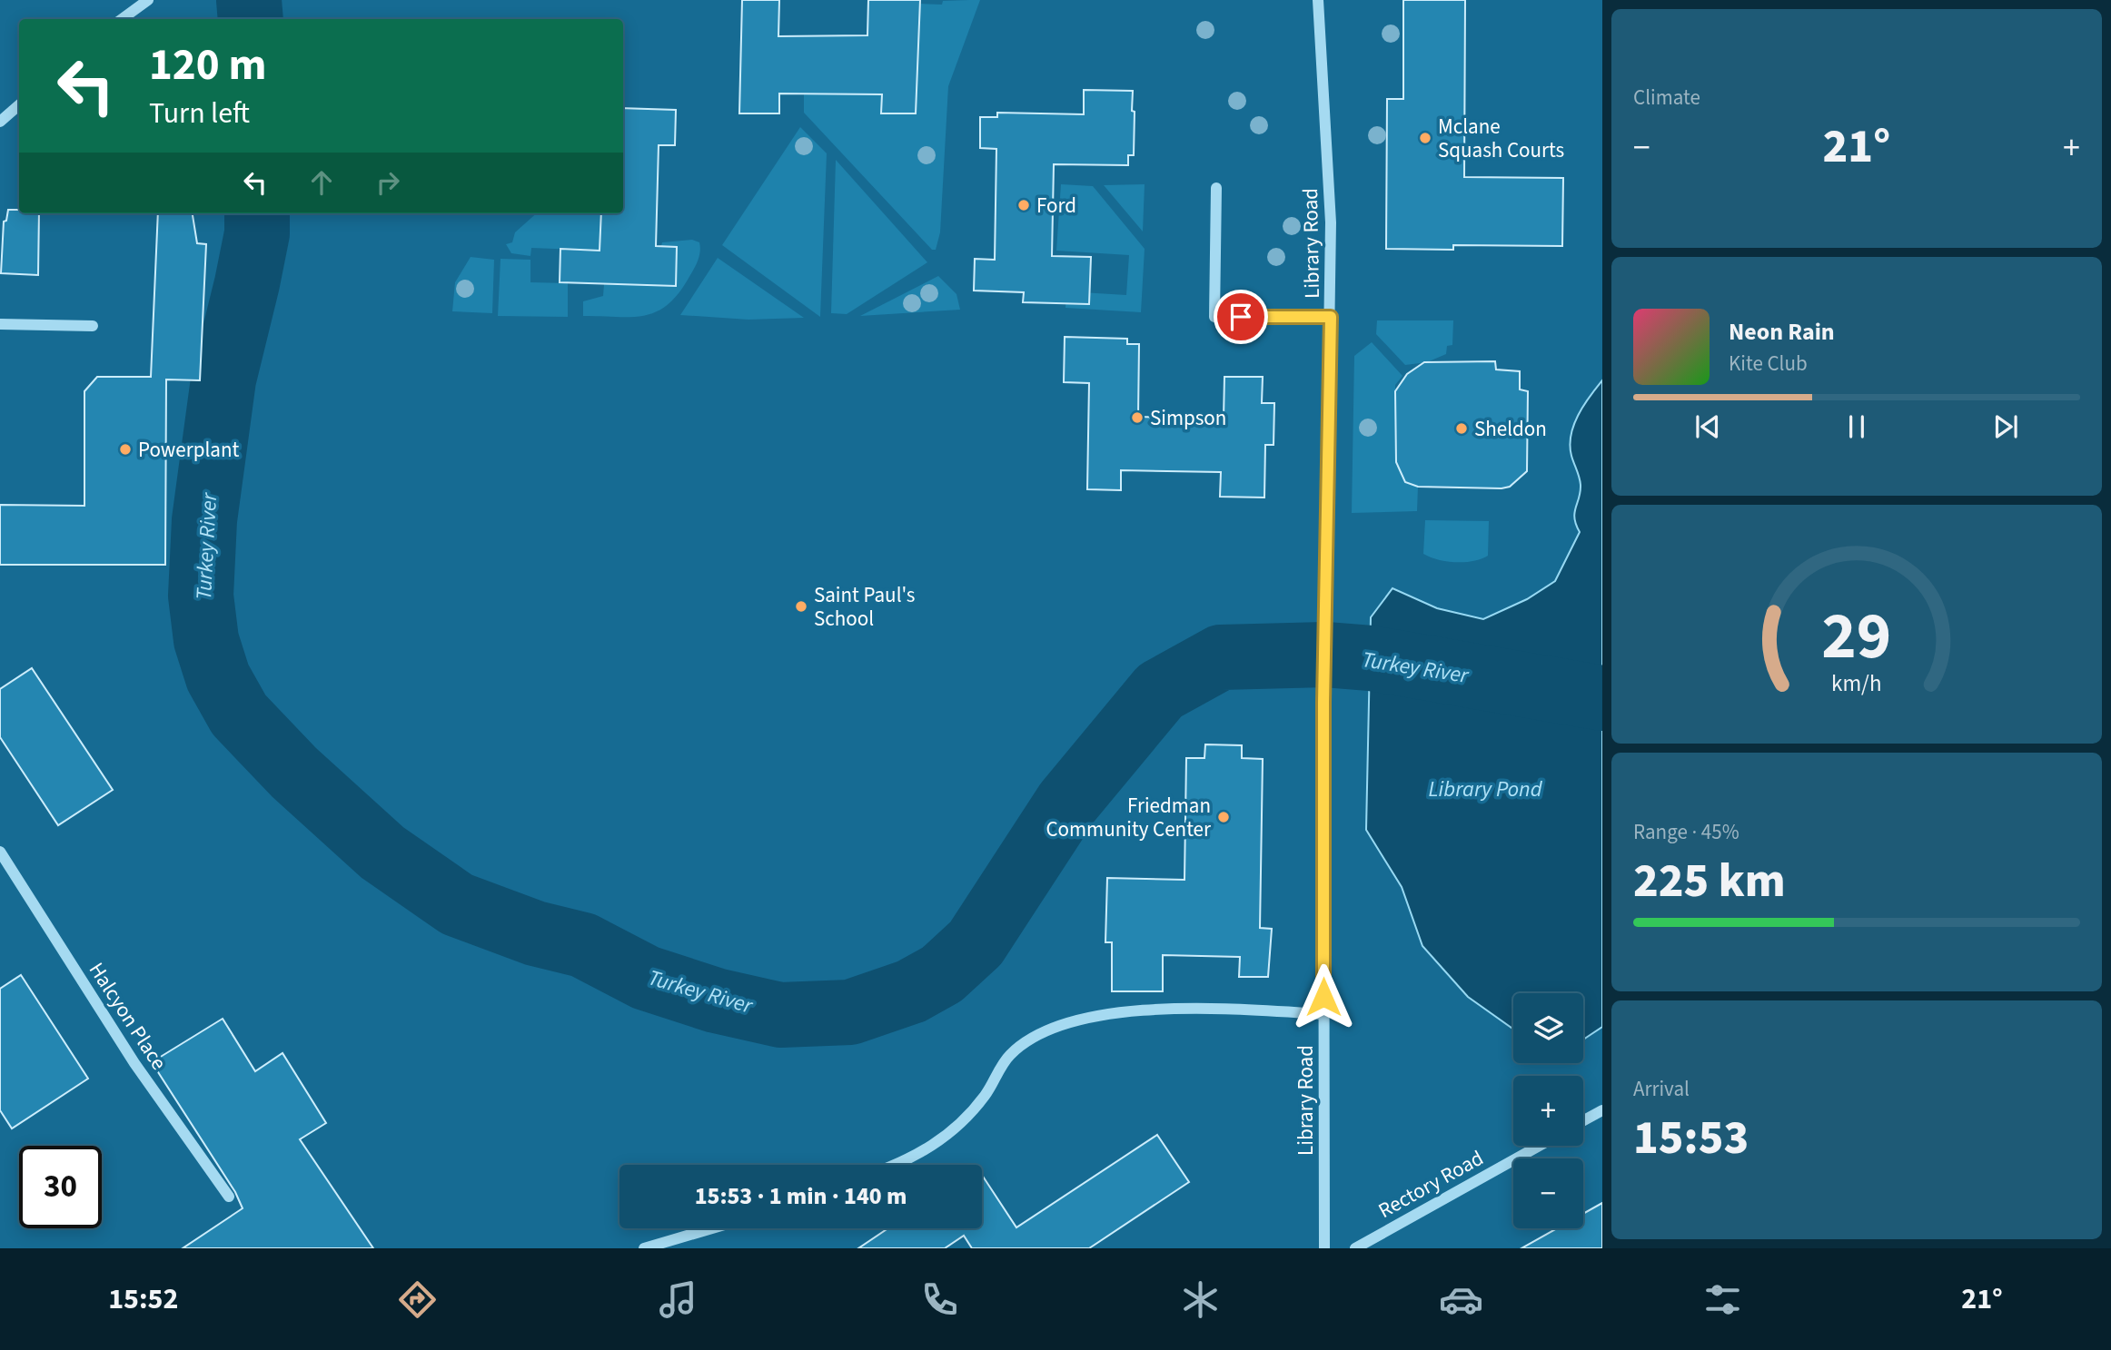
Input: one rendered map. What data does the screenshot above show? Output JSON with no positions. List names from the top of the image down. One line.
{"streets":{"street":["Library Road","Halcyon Place","Rectory Road"]},"water":["Turkey River","Library Pond"],"places":["Mclane Squash Courts","Ford","Simpson","Sheldon","Powerplant","Saint Paul's School","Friedman Community Center"],"page":{"tile":["Climate",["Range · 45%","225 km"],["Arrival","15:53"]],"turn":["120 m","Turn left"],"heat":["−","21°","+"],"song":["Neon Rain","Kite Club"],"map_buttons":["+","−"],"limit":"30","trip":"15:53 · 1 min · 140 m","tabs":["15:52","21°"],"gauge":["29","km/h"]}}
